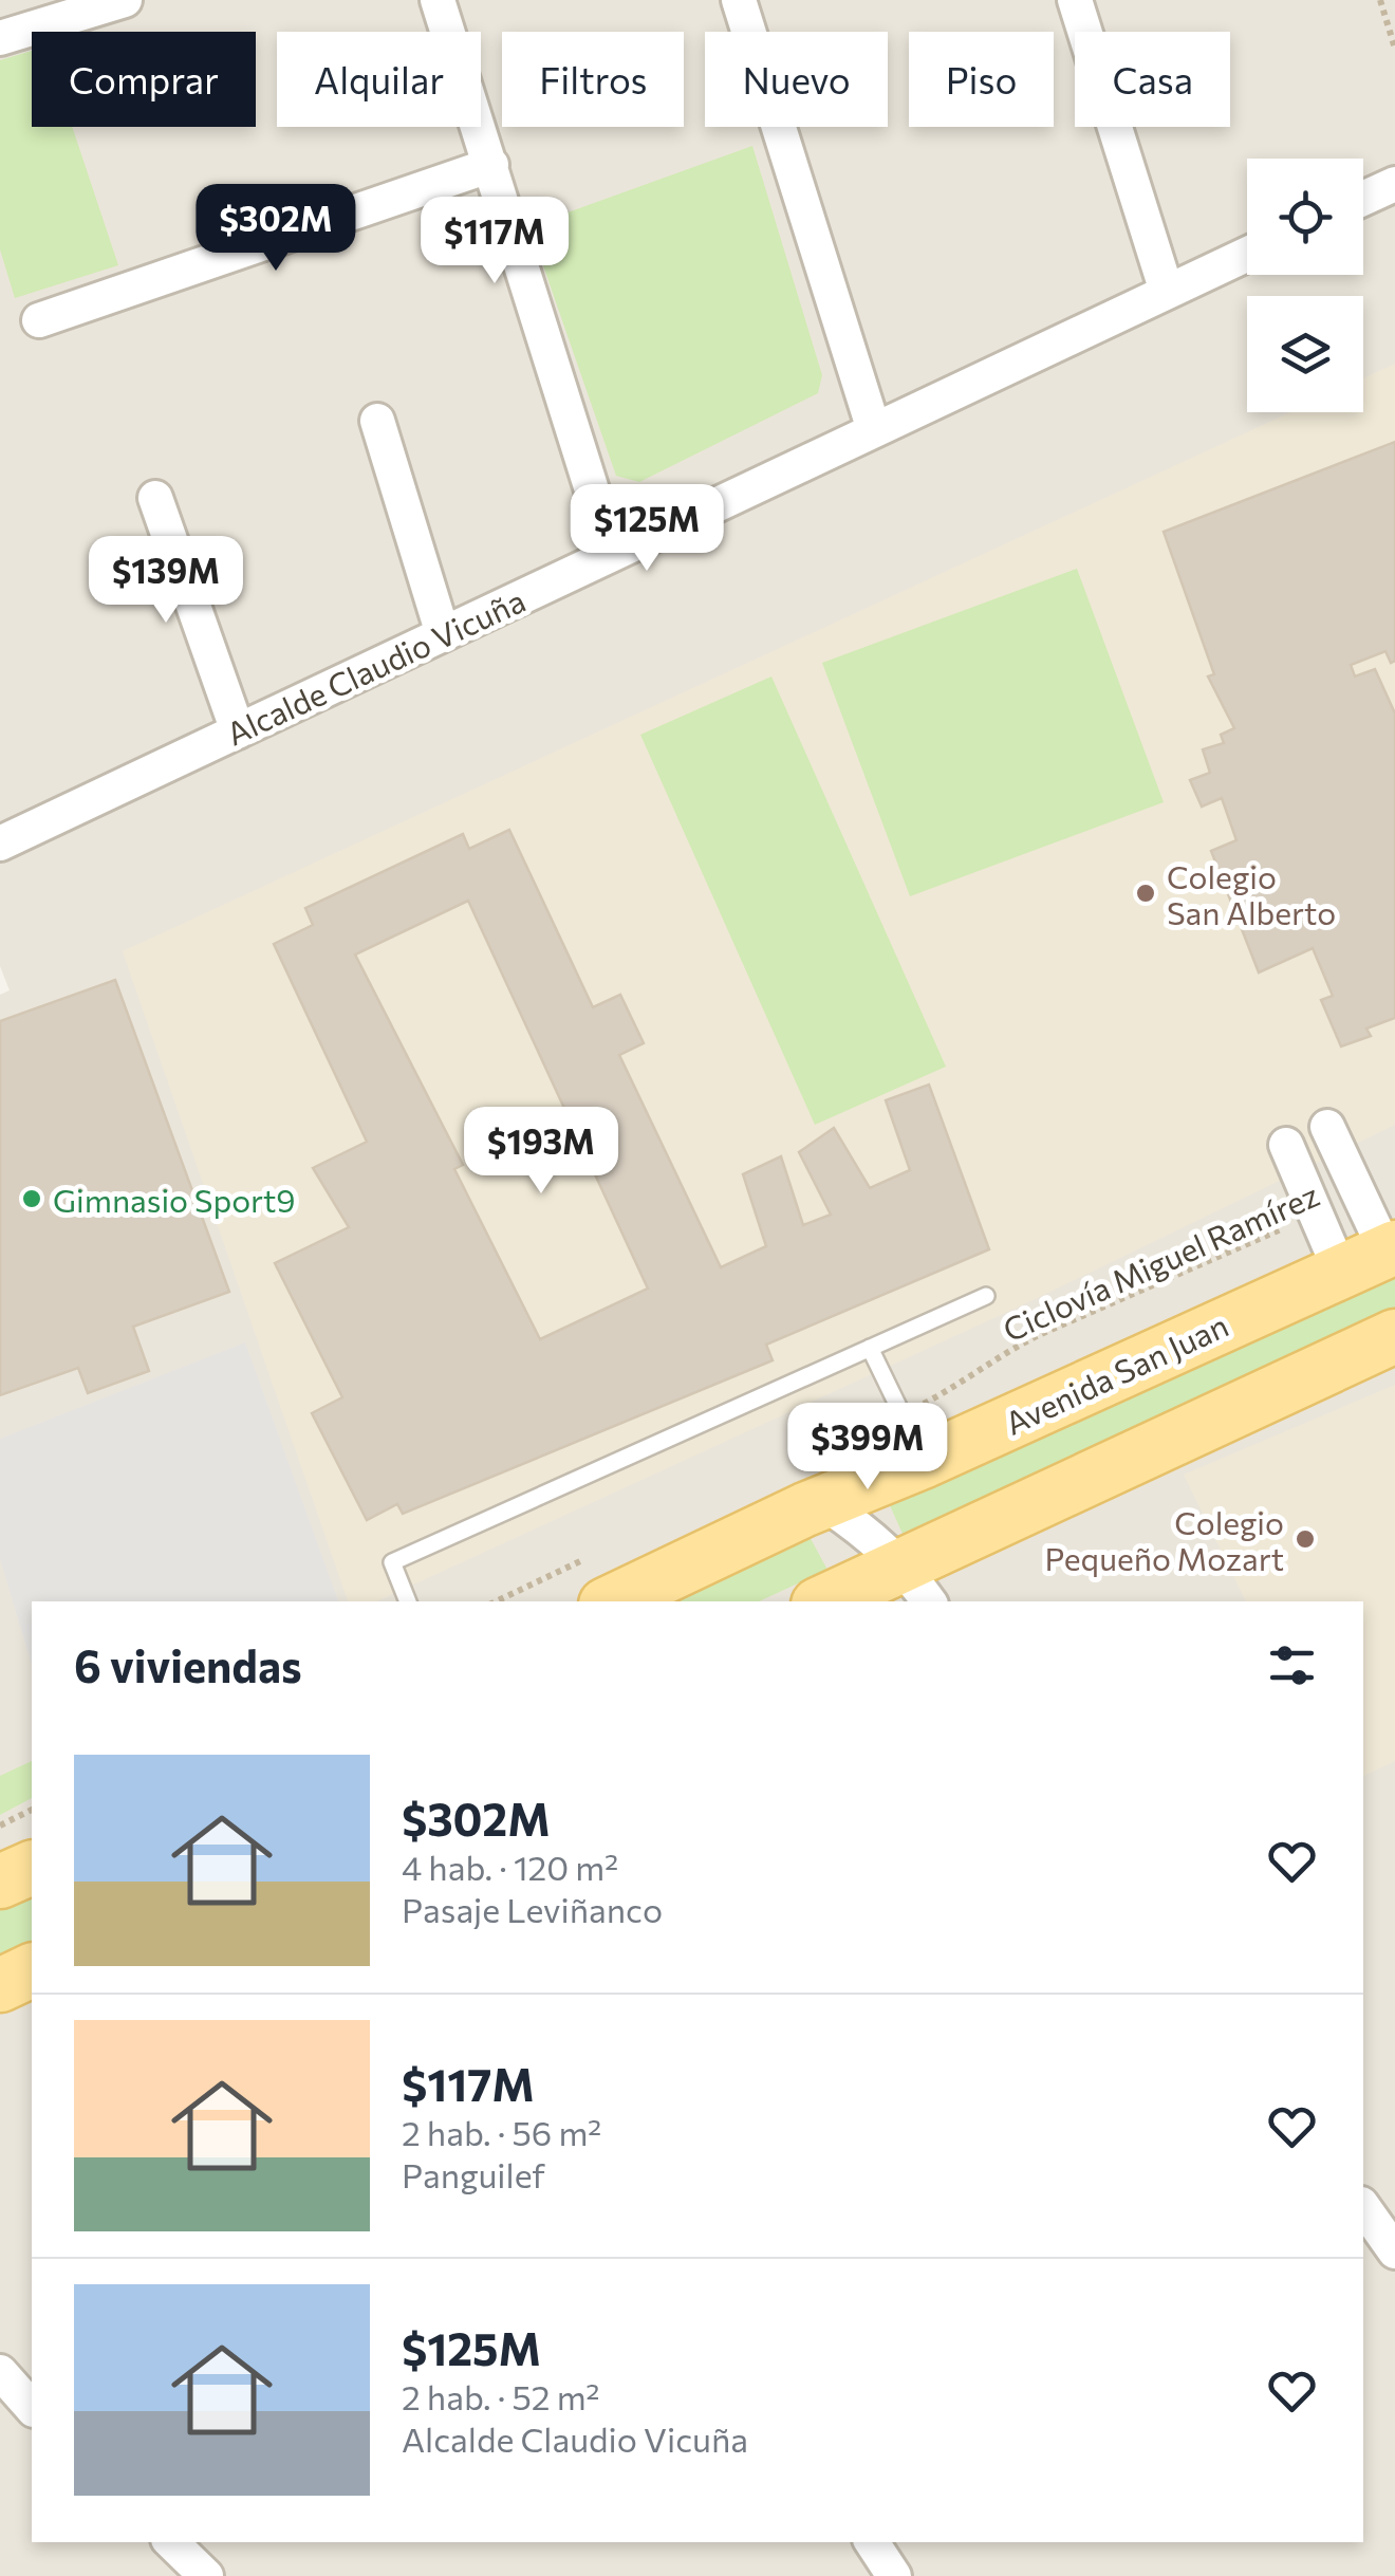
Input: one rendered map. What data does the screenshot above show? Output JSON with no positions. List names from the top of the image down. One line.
{"streets":{"main road":["Avenida San Juan"],"street":["Alcalde Claudio Vicuña"],"path":["Ciclovía Miguel Ramírez"]},"crossings":[["Ciclovía Miguel Ramírez","Avenida San Juan"]],"places":["Colegio San Alberto","Gimnasio Sport9","Colegio Pequeño Mozart"],"page":{"chip":["Comprar","Alquilar","Filtros","Nuevo","Piso","Casa"],"price":["$302M","$117M","$125M","$139M","$193M","$399M"],"heading":"6 viviendas","list":[{"name":"$302M","note":"4 hab. · 120 m² · Pasaje Leviñanco"},{"name":"$117M","note":"2 hab. · 56 m² · Panguilef"},{"name":"$125M","note":"2 hab. · 52 m² · Alcalde Claudio Vicuña"}]}}
